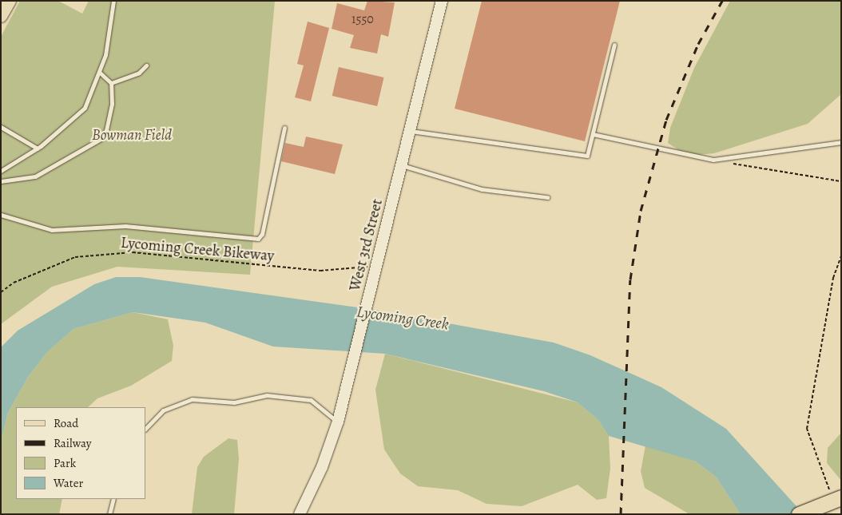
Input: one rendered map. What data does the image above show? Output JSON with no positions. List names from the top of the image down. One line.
{"streets":{"main road":["West 3rd Street"],"path":["Lycoming Creek Bikeway"]},"crossings":[["West 3rd Street","Lycoming Creek Bikeway"]],"water":["Lycoming Creek"],"parks":["Bowman Field"],"house_numbers":["1550"],"legend":["Road","Railway","Park","Water"]}
